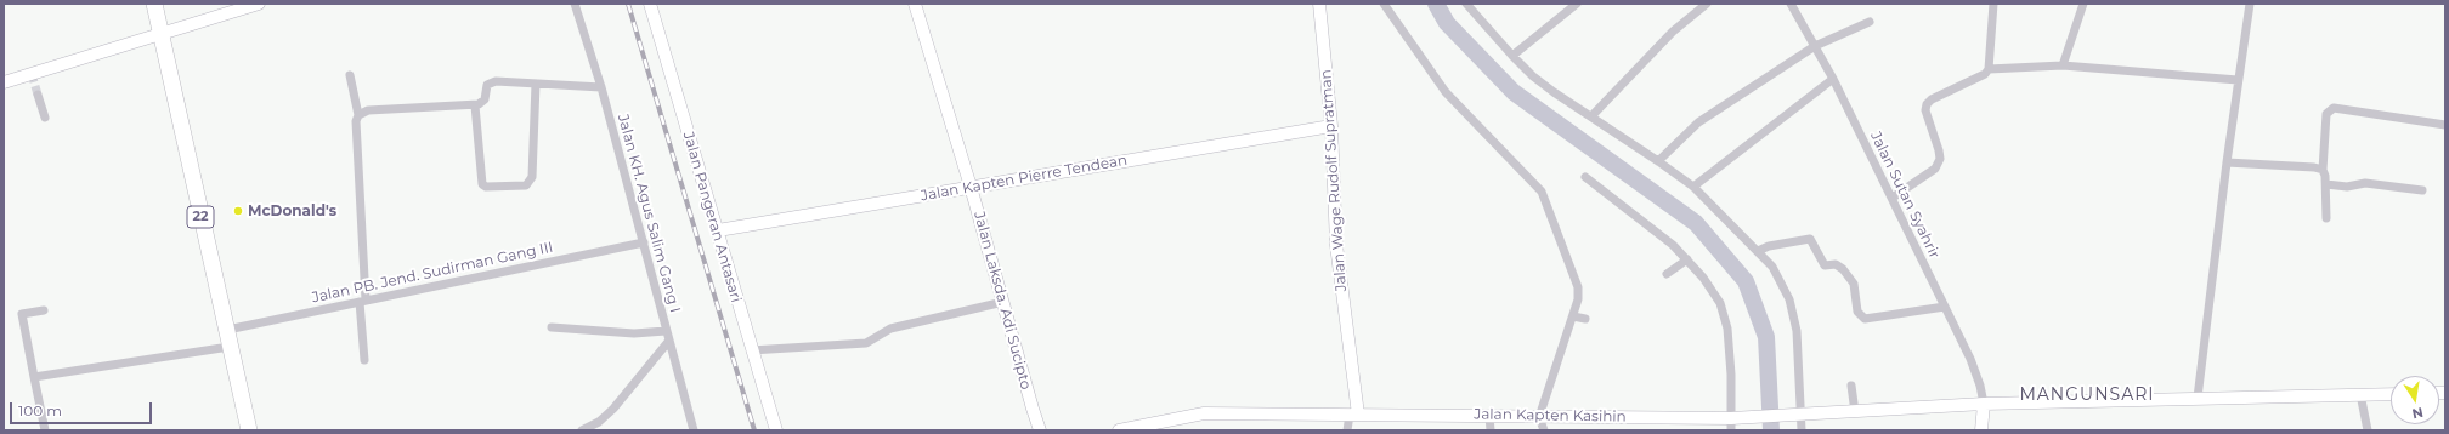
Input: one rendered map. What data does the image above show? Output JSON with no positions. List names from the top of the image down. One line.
{"streets":{"highway":["22"],"main road":["Jalan Kapten Pierre Tendean","Jalan Wage Rudolf Supratman","Jalan Pangeran Antasari","Jalan Laksda. Adi Sucipto","Jalan Kapten Kasihin"],"street":["Jalan Sutan Syahrir","Jalan KH. Agus Salim Gang I","Jalan PB. Jend. Sudirman Gang III"]},"crossings":[["Jalan Kapten Pierre Tendean","Jalan Wage Rudolf Supratman"],["Jalan Kapten Pierre Tendean","Jalan Pangeran Antasari"],["Jalan Kapten Pierre Tendean","Jalan Laksda. Adi Sucipto"],["Jalan Wage Rudolf Supratman","Jalan Kapten Kasihin"],["Jalan Sutan Syahrir","Jalan Kapten Kasihin"],["Jalan KH. Agus Salim Gang I","Jalan PB. Jend. Sudirman Gang III"],["22","Jalan PB. Jend. Sudirman Gang III"]],"districts":["MANGUNSARI"],"places":["McDonald's"],"scale_bar":"100 m","north":"bottom"}
